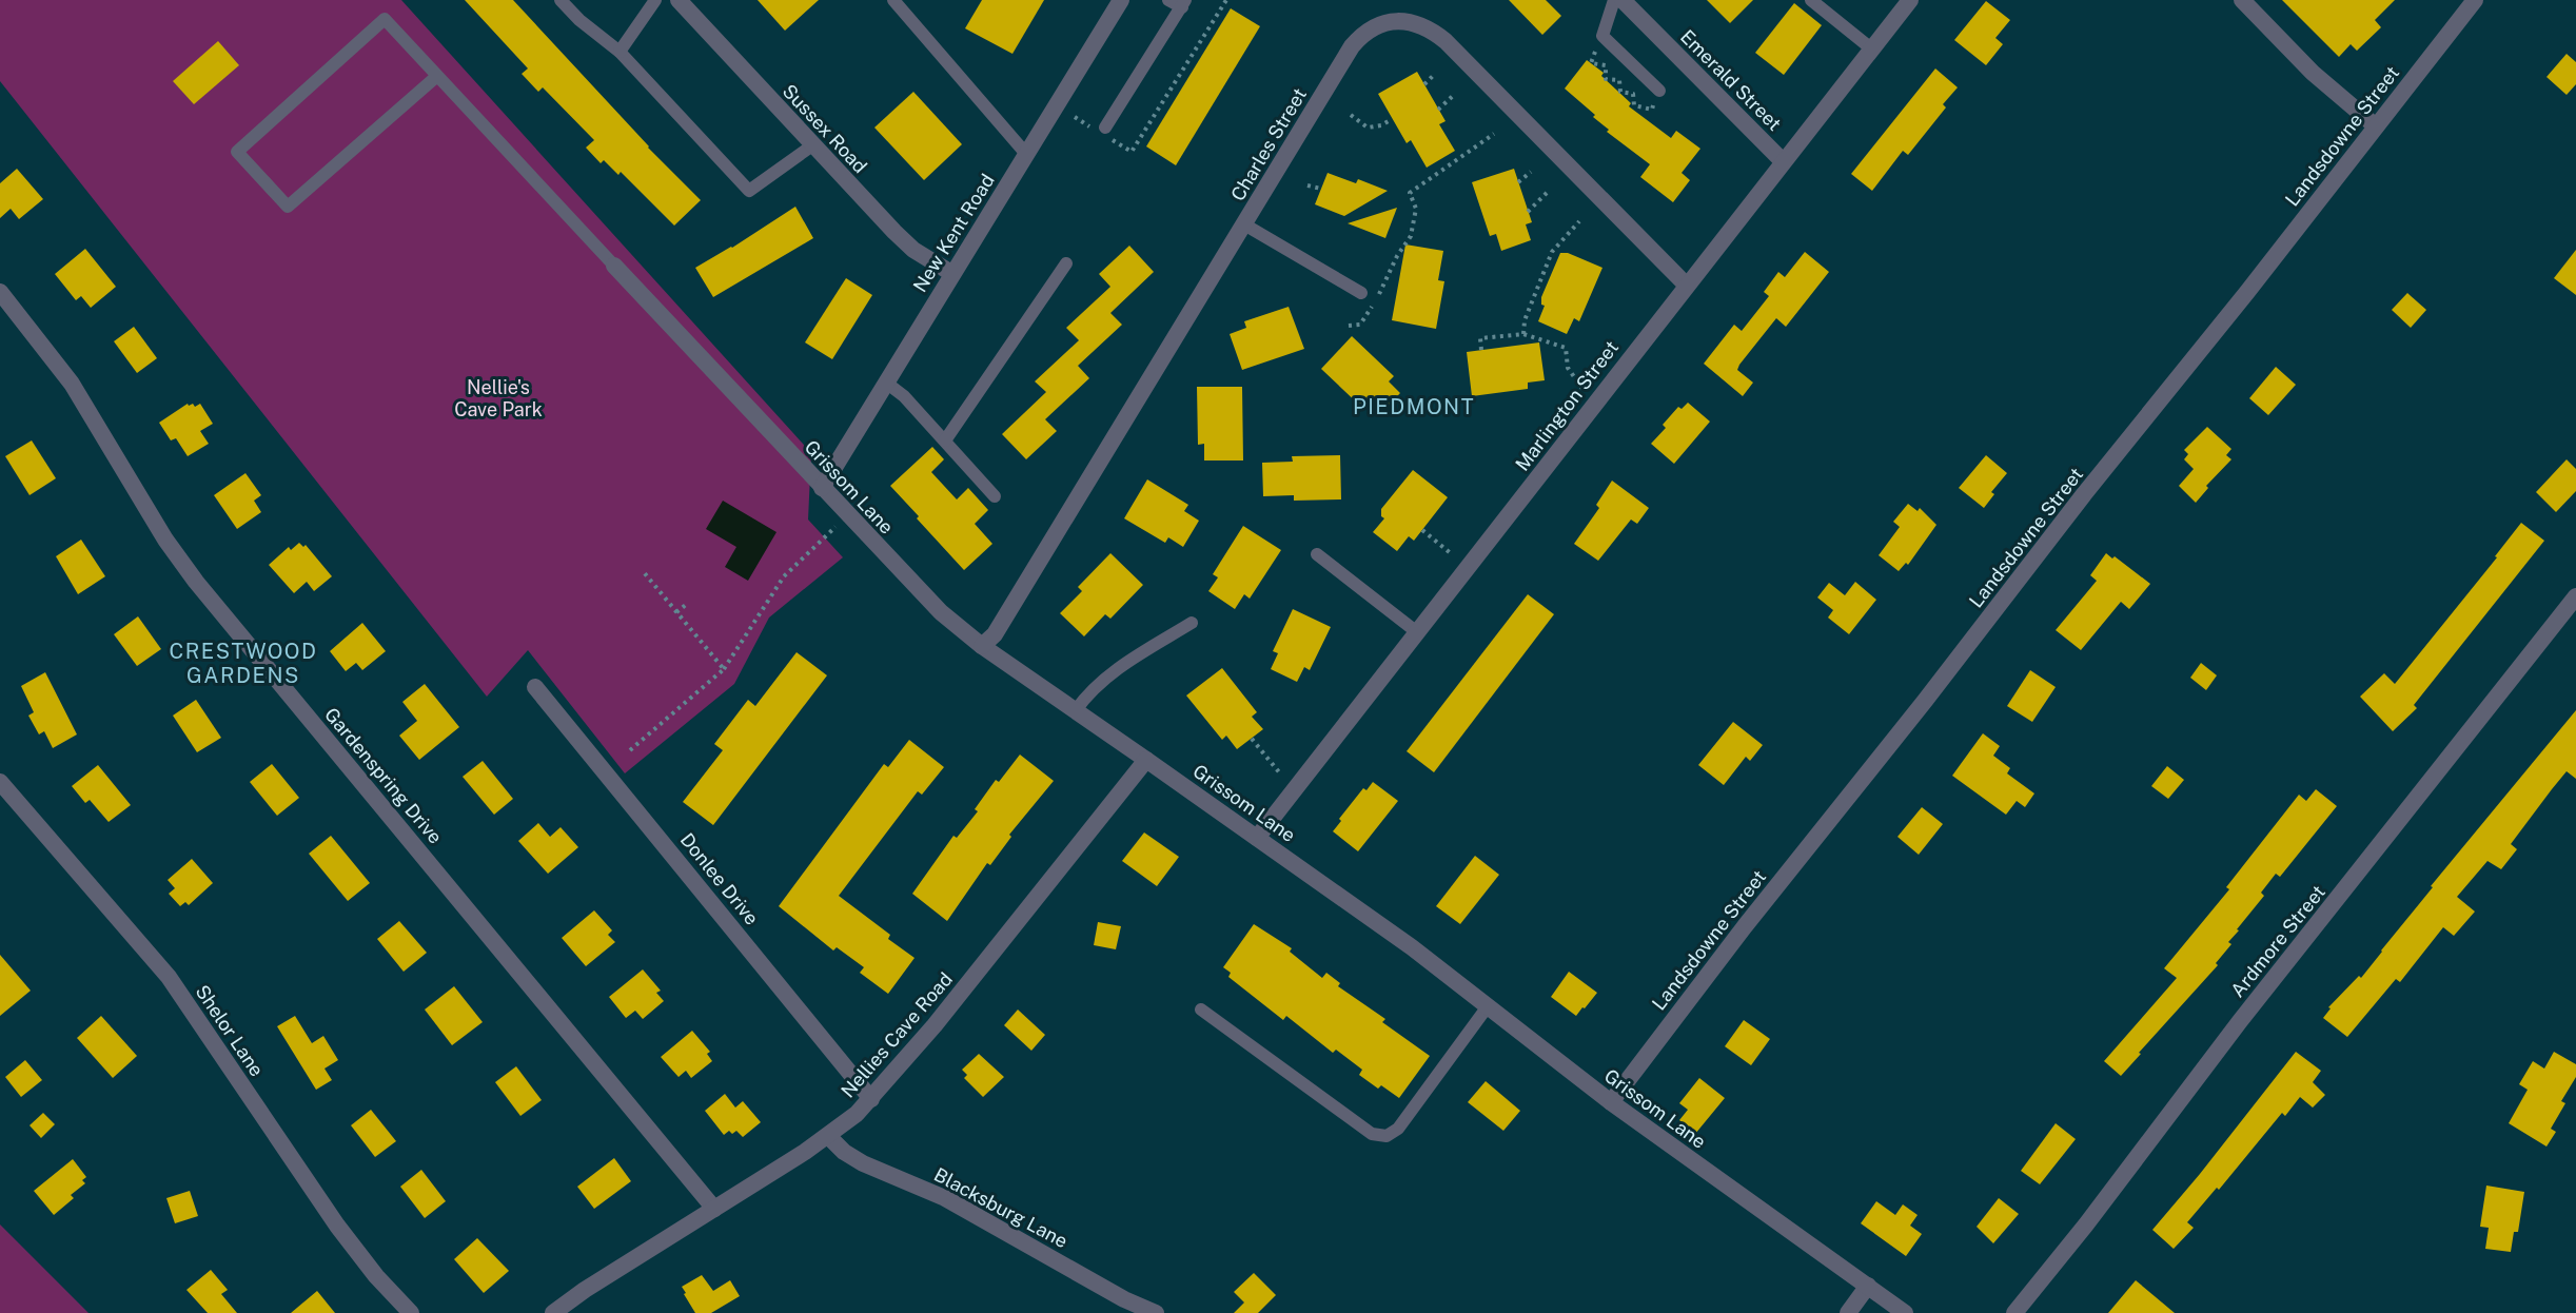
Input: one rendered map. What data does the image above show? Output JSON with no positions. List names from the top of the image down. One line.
{"streets":{"street":["Emerald Street","Sussex Road","Landsdowne Street","Charles Street","New Kent Road","Marlington Street","Grissom Lane","Gardenspring Drive","Donlee Drive","Ardmore Street","Shelor Lane","Nellies Cave Road","Blacksburg Lane"]},"crossings":[["Emerald Street","Marlington Street"],["Sussex Road","New Kent Road"],["Landsdowne Street","Grissom Lane"],["Charles Street","Marlington Street"],["Charles Street","Grissom Lane"],["New Kent Road","Grissom Lane"],["Marlington Street","Grissom Lane"],["Grissom Lane","Nellies Cave Road"],["Gardenspring Drive","Nellies Cave Road"],["Donlee Drive","Nellies Cave Road"],["Nellies Cave Road","Blacksburg Lane"]],"districts":["PIEDMONT","CRESTWOOD GARDENS"],"parks":["Nellie's Cave Park"]}
